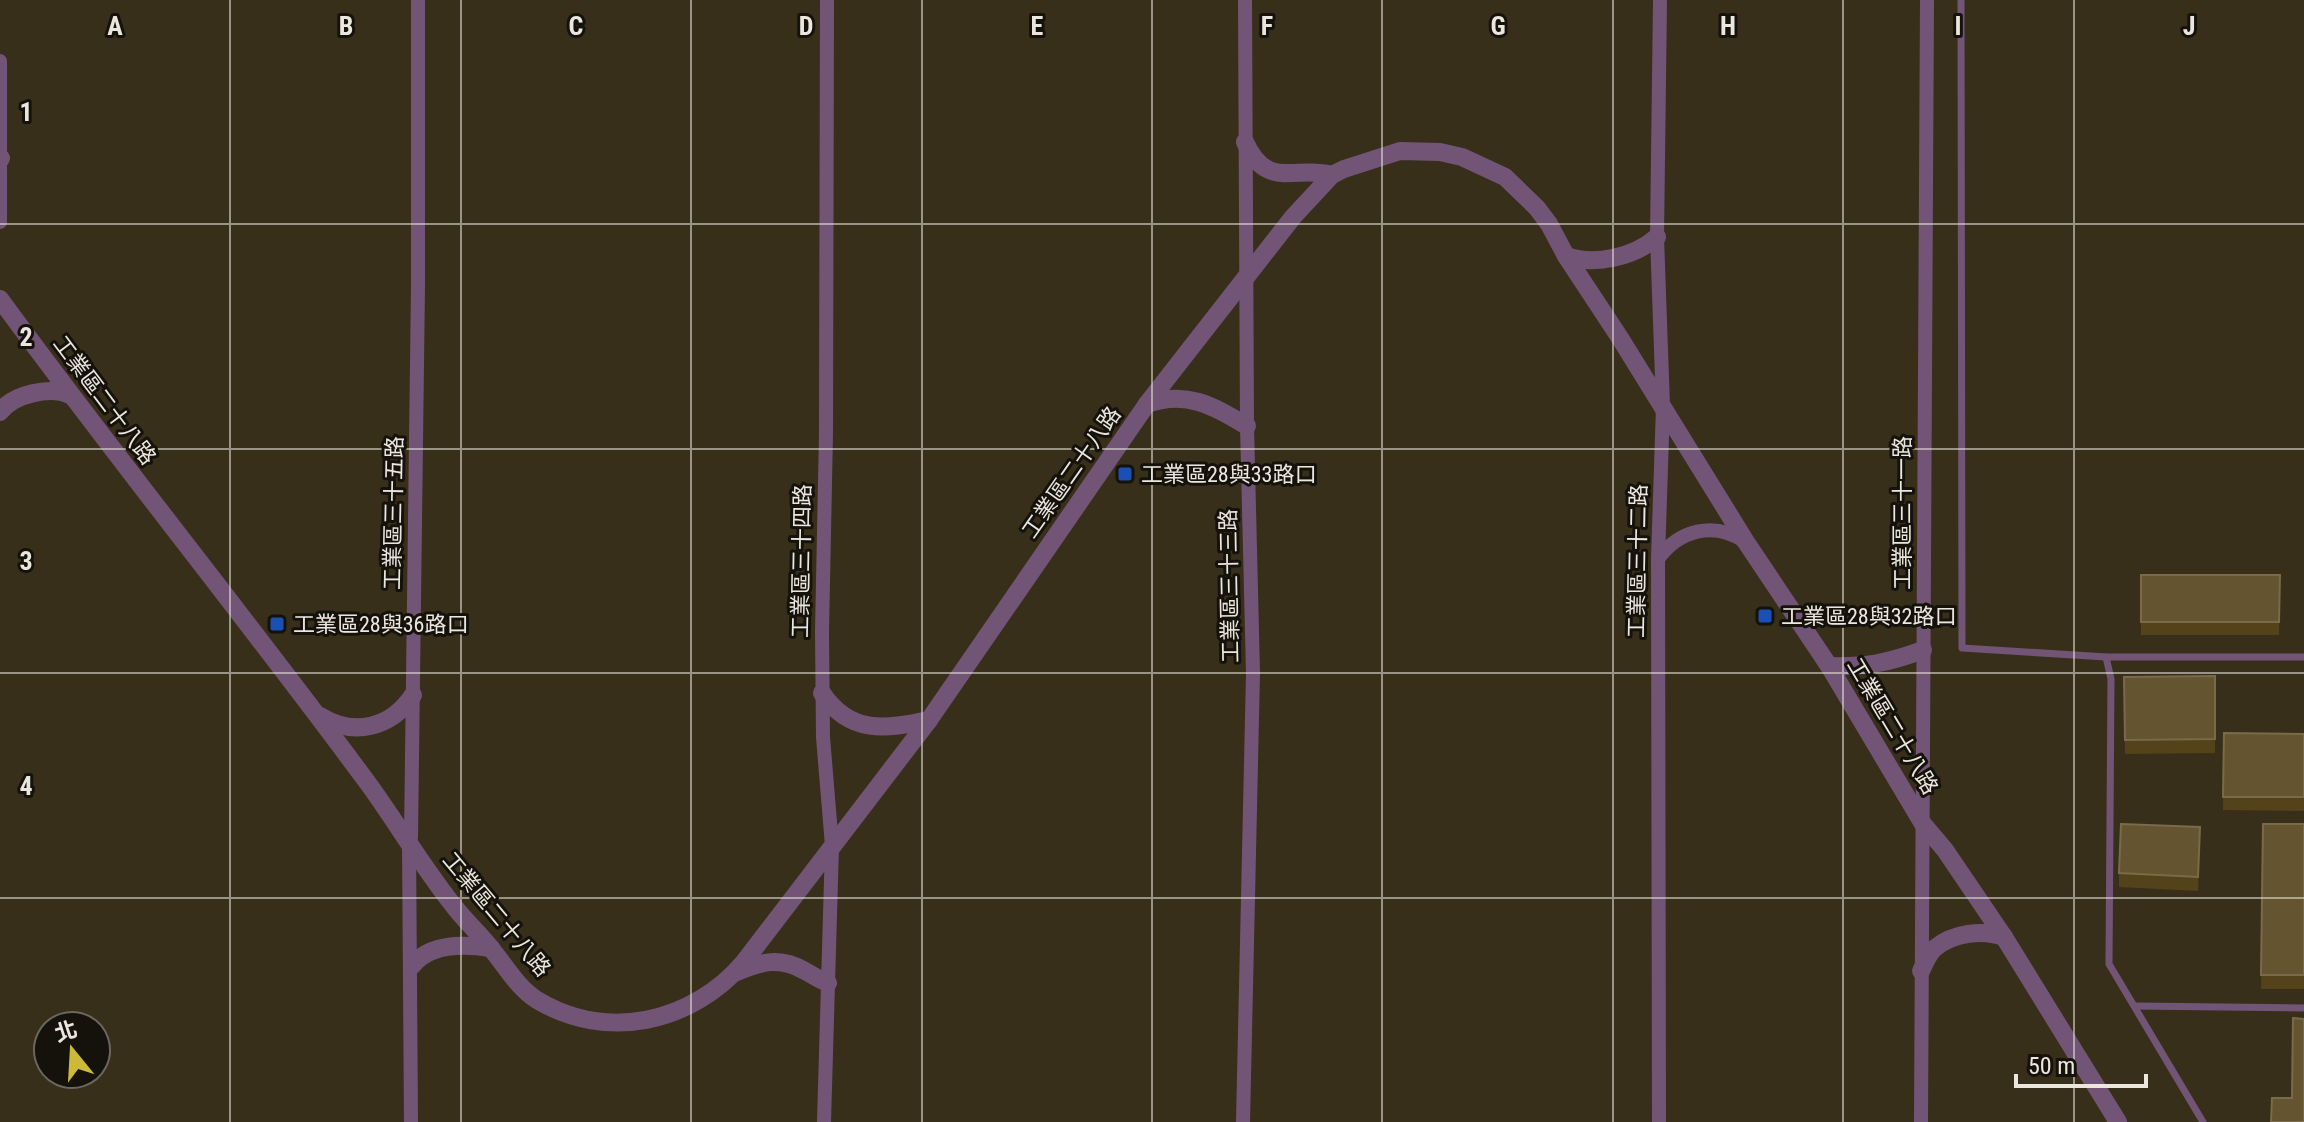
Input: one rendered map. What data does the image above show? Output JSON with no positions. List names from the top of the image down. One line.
{"streets":{"street":["工業區二十八路","工業區三十五路","工業區三十一路","工業區三十四路","工業區三十二路","工業區三十三路"]},"crossings":[["工業區二十八路","工業區三十五路"],["工業區二十八路","工業區三十一路"],["工業區二十八路","工業區三十四路"],["工業區二十八路","工業區三十二路"],["工業區二十八路","工業區三十三路"]],"places":{"transit":["工業區28與33路口","工業區28與32路口","工業區28與36路口"]},"scale_bar":"50 m","north":"top","grid":{"columns":["A","B","C","D","E","F","G","H","I","J"],"rows":["1","2","3","4"]}}
